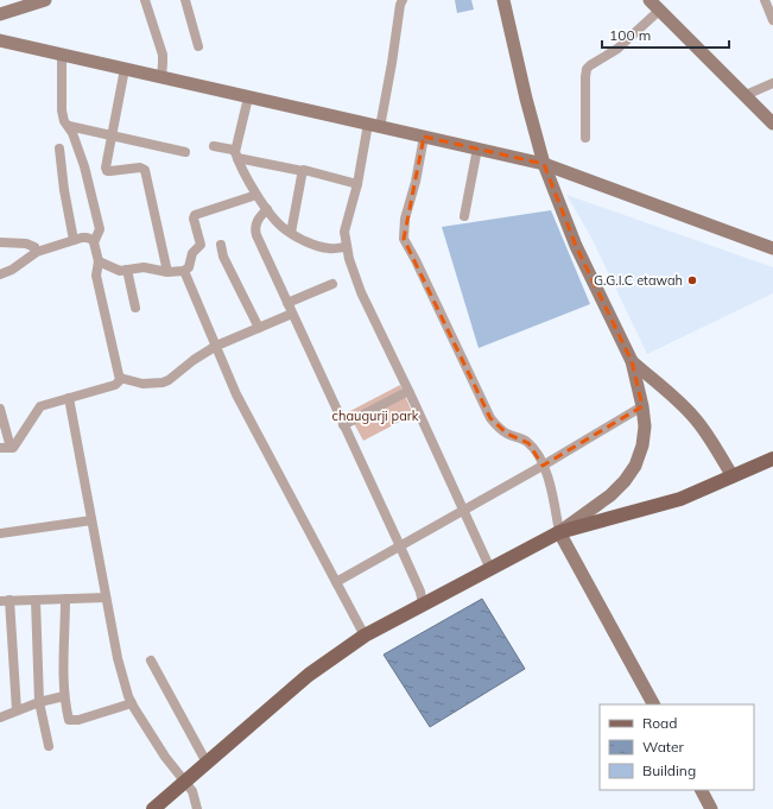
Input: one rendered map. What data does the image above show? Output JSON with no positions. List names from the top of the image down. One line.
{"parks":["chaugurji park"],"places":["G.G.I.C etawah"],"legend":["Road","Water","Building"],"scale_bar":"100 m"}
